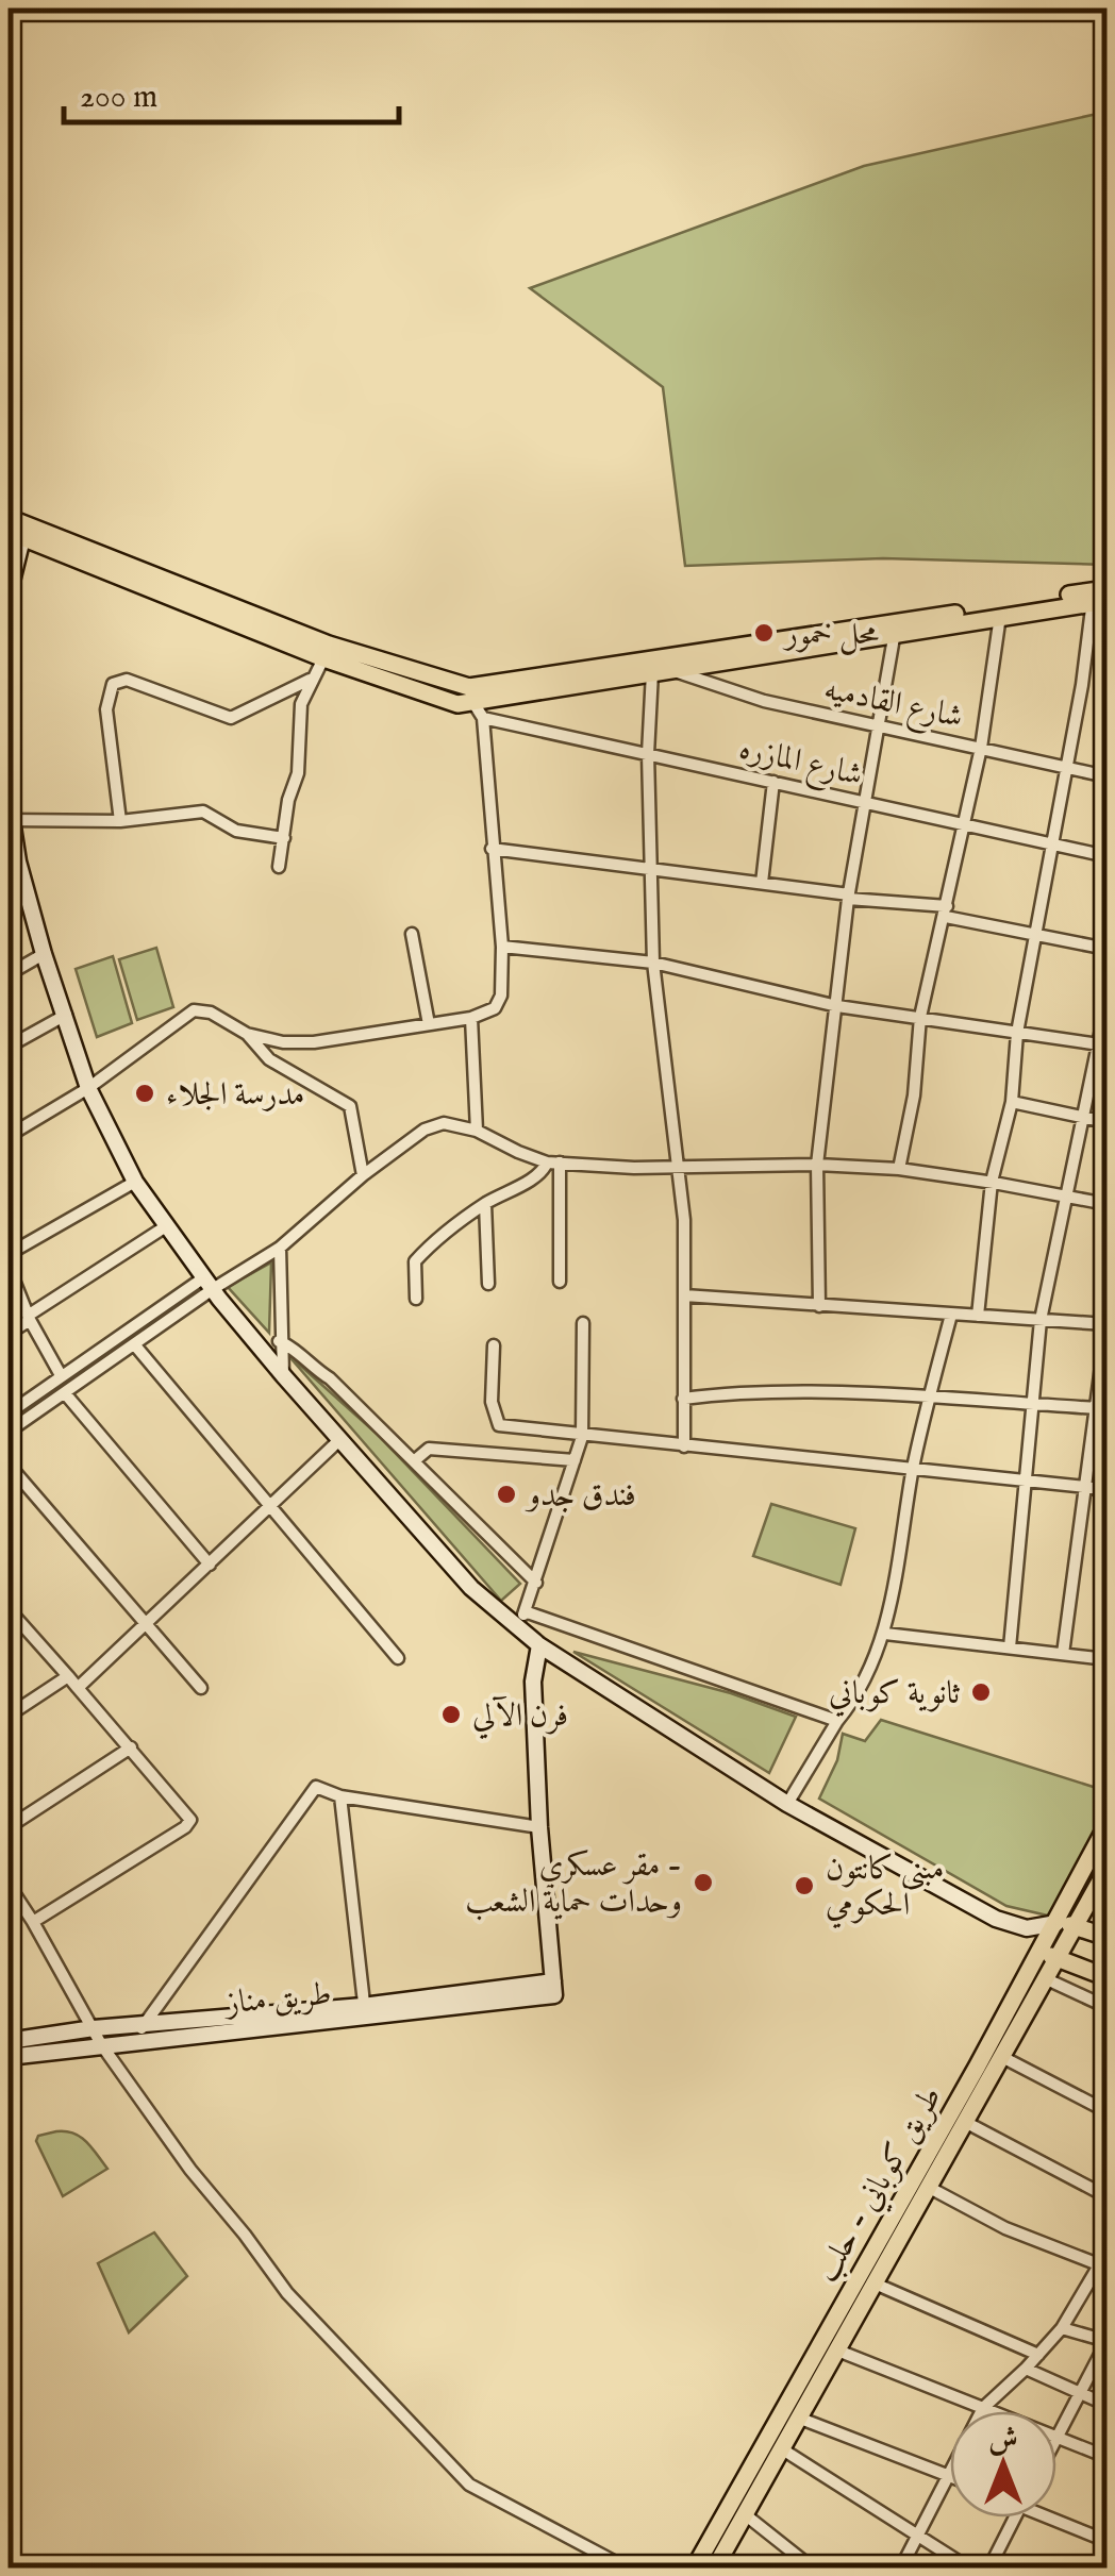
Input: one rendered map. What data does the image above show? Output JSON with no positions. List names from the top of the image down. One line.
{"streets":{"main road":["طريق مناز","طريق كوباني - حلب"],"street":["شارع القادميه","شارع المازره"]},"places":["محل خمور","مدرسة الجلاء","فندق جدو","ثانوية كوباني","فرن الآلي","مقر عسكري - وحدات حماية الشعب","مبنى كانتون الحكومي"],"scale_bar":"200 m","north":"top"}
